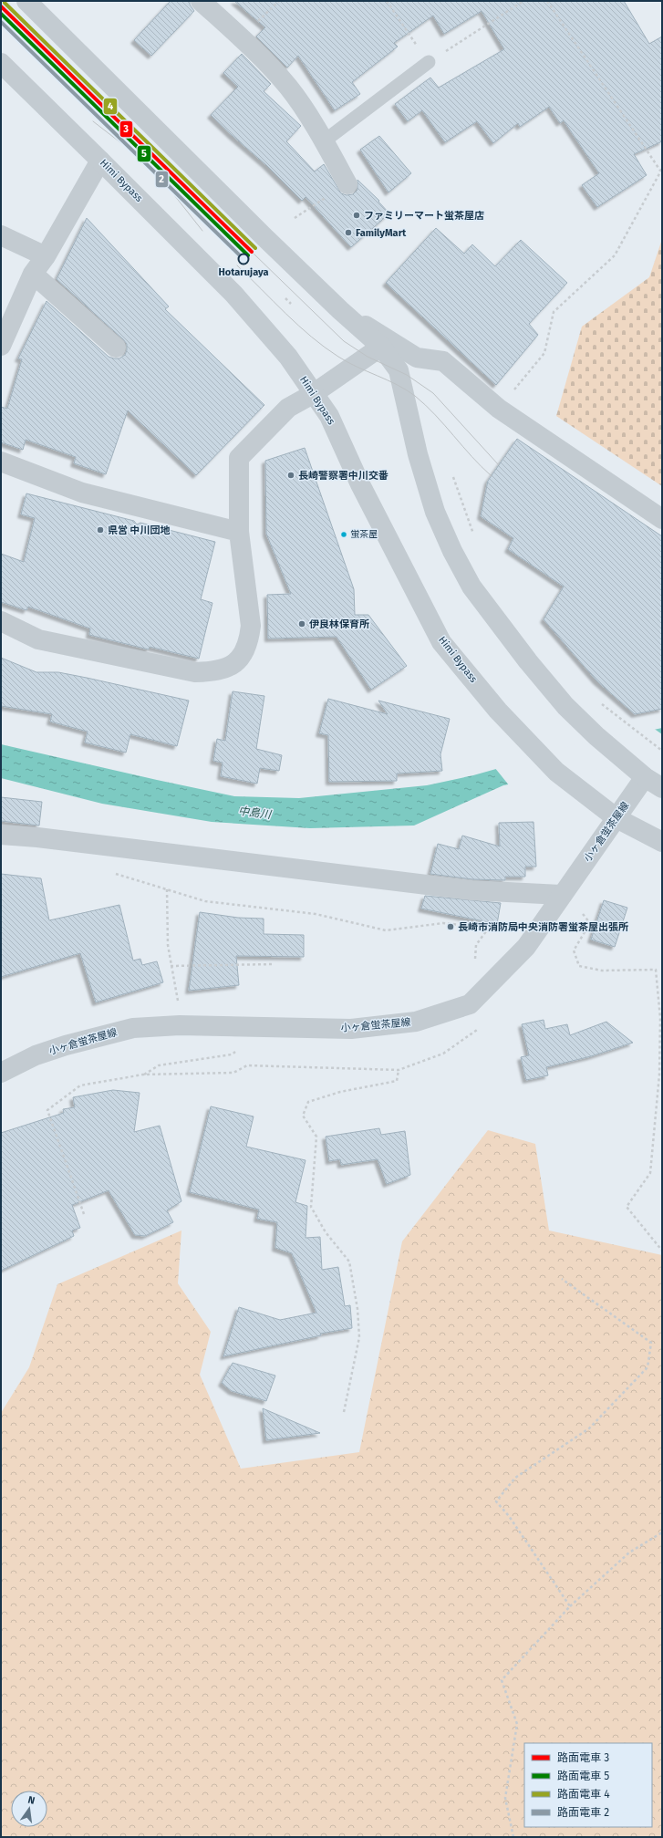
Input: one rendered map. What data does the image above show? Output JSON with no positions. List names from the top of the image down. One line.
{"streets":{"main road":["Himi Bypass","小ヶ倉蛍茶屋線"]},"crossings":[["Himi Bypass","小ヶ倉蛍茶屋線"]],"water":["中島川"],"places":["ファミリーマート蛍茶屋店","FamilyMart","Hotarujaya","長崎警察署中川交番","県営 中川団地","蛍茶屋","伊良林保育所","長崎市消防局中央消防署蛍茶屋出張所"],"lines":["tram line 4","tram line 3","tram line 5","tram line 2"],"legend":["路面電車 3","路面電車 5","路面電車 4","路面電車 2"],"north":"top"}
